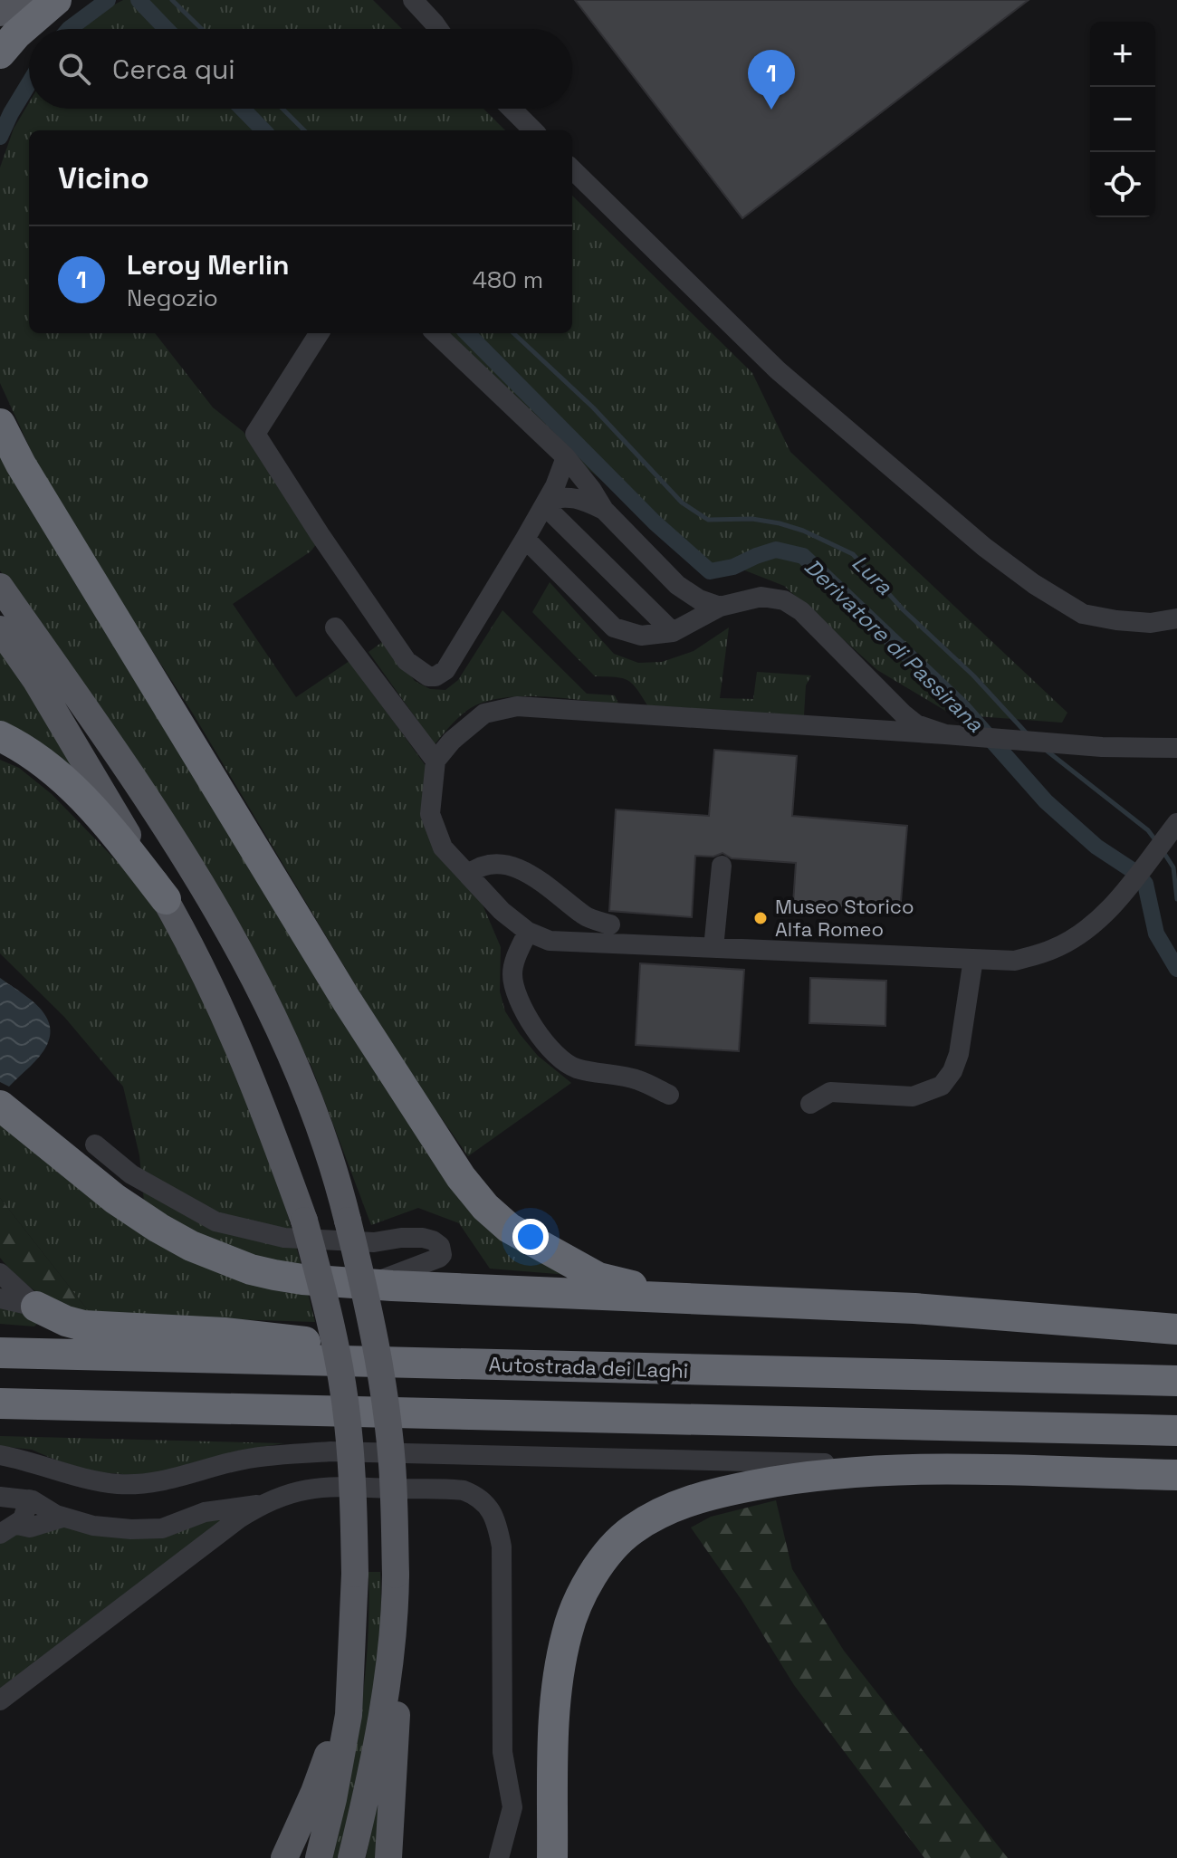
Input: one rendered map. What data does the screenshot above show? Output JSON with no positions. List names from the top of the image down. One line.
{"streets":{"highway":["Autostrada dei Laghi"]},"water":["Lura","Derivatore di Passirana"],"places":["Museo Storico Alfa Romeo"],"page":{"map_buttons":["+","−"],"search":"Cerca qui","pins":"1","heading":"Vicino","list":[{"mark":"1","name":"Leroy Merlin","note":"Negozio","value":"480 m"}]}}
